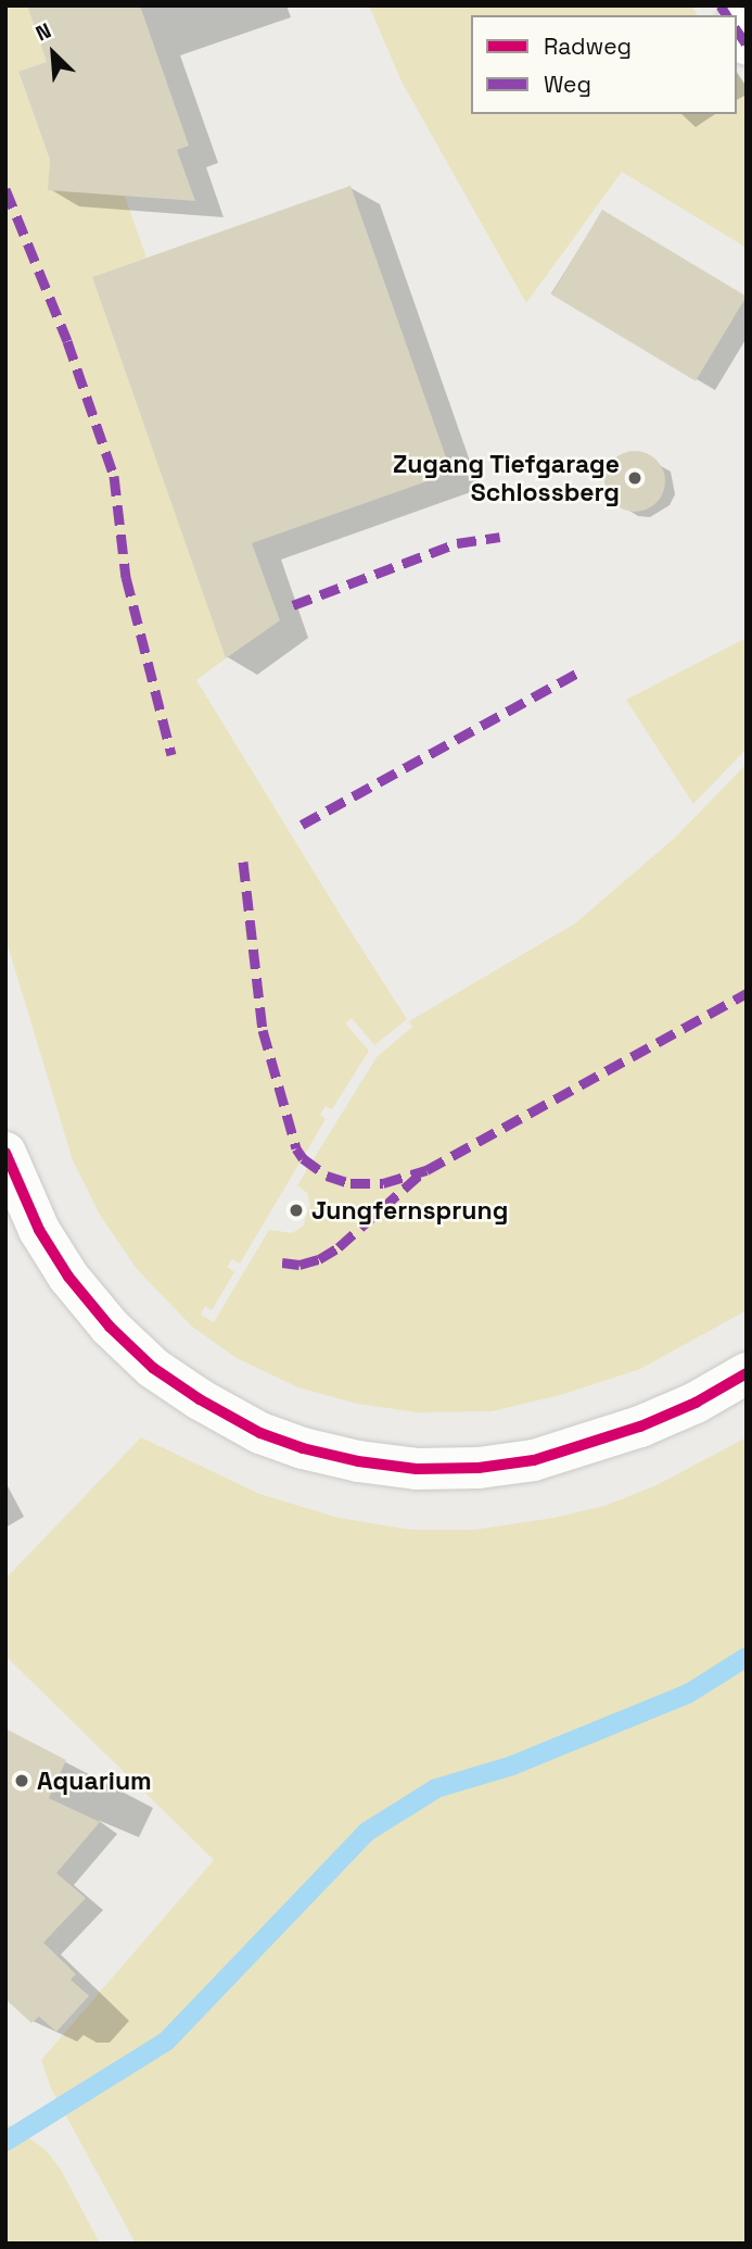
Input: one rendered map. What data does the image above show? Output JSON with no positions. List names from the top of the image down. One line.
{"places":["Zugang Tiefgarage Schlossberg","Jungfernsprung","Aquarium"],"legend":["Radweg","Weg"],"north":"top left"}
